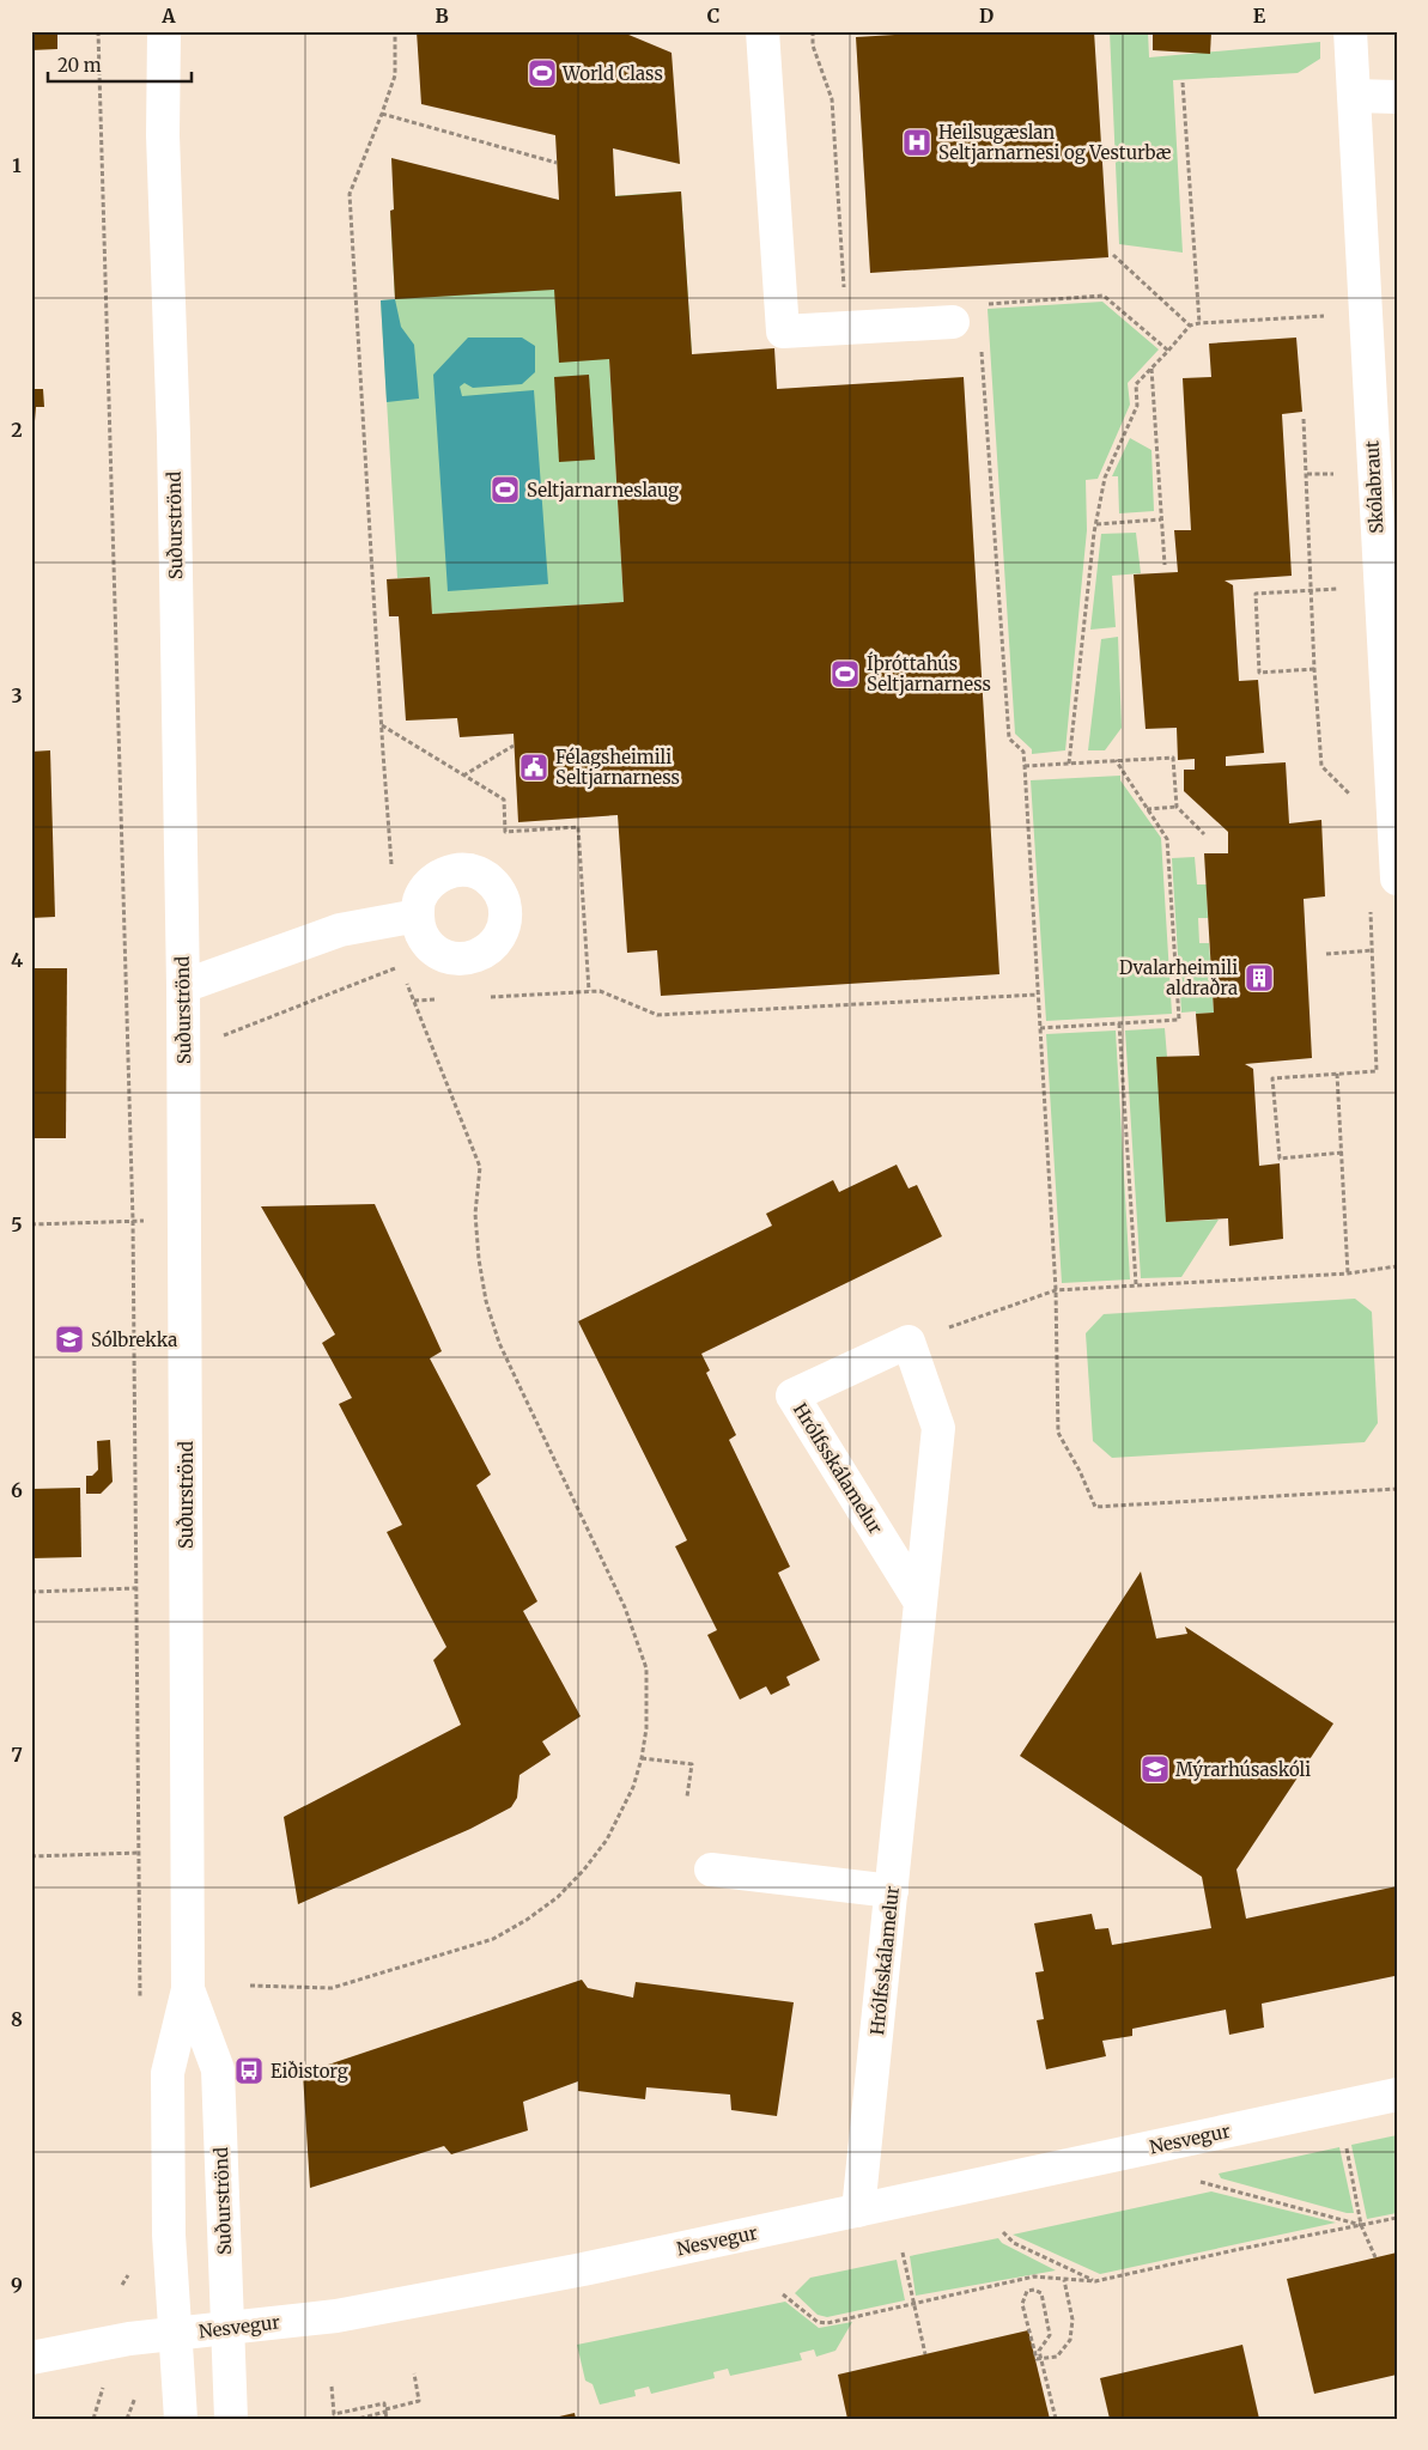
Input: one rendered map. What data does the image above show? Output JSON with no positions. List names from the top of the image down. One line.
{"streets":{"street":["Skólabraut","Suðurströnd","Hrólfsskálamelur","Nesvegur"]},"crossings":[["Suðurströnd","Nesvegur"],["Hrólfsskálamelur","Nesvegur"]],"places":{"sports":["World Class","Seltjarnarneslaug","Íþróttahús Seltjarnarness"],"hospital":["Heilsugæslan Seltjarnarnesi og Vesturbæ"],"public building":["Félagsheimili Seltjarnarness"],"building":["Dvalarheimili aldraðra"],"school or university":["Sólbrekka","Mýrarhúsaskóli"],"bus stop":["Eiðistorg"]},"scale_bar":"20 m","grid":{"columns":["A","B","C","D","E"],"rows":["1","2","3","4","5","6","7","8","9"]}}
